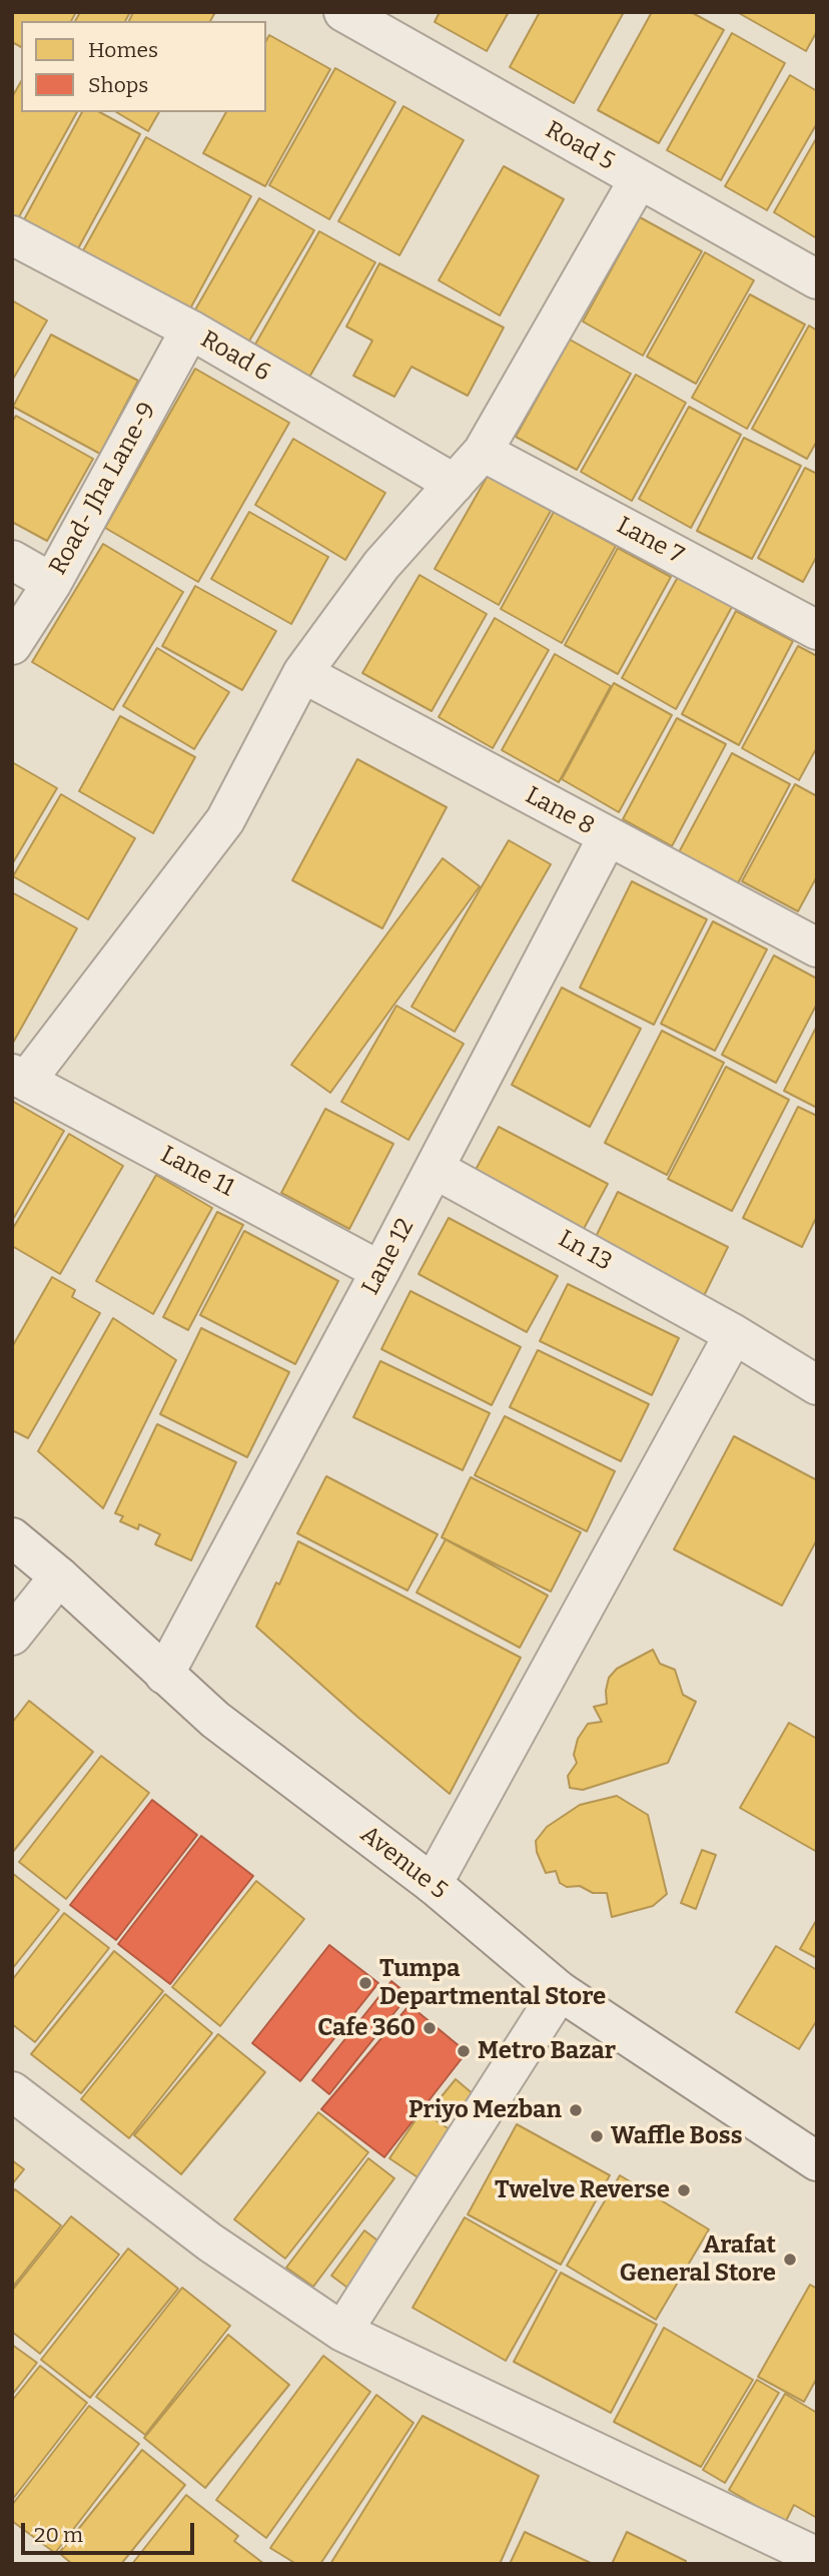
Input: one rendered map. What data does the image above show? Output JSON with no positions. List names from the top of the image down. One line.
{"streets":{"street":["Road 5","Road 6","Road- Jha Lane-9","Lane 7","Lane 8","Lane 11","Ln 13","Lane 12","Avenue 5"]},"crossings":[["Road 6","Road- Jha Lane-9"],["Lane 8","Lane 12"],["Lane 11","Lane 12"],["Ln 13","Lane 12"],["Lane 12","Avenue 5"]],"places":["Tumpa Departmental Store","Cafe 360","Metro Bazar","Priyo Mezban","Waffle Boss","Twelve Reverse","Arafat General Store"],"legend":["Homes","Shops"],"scale_bar":"20 m"}
